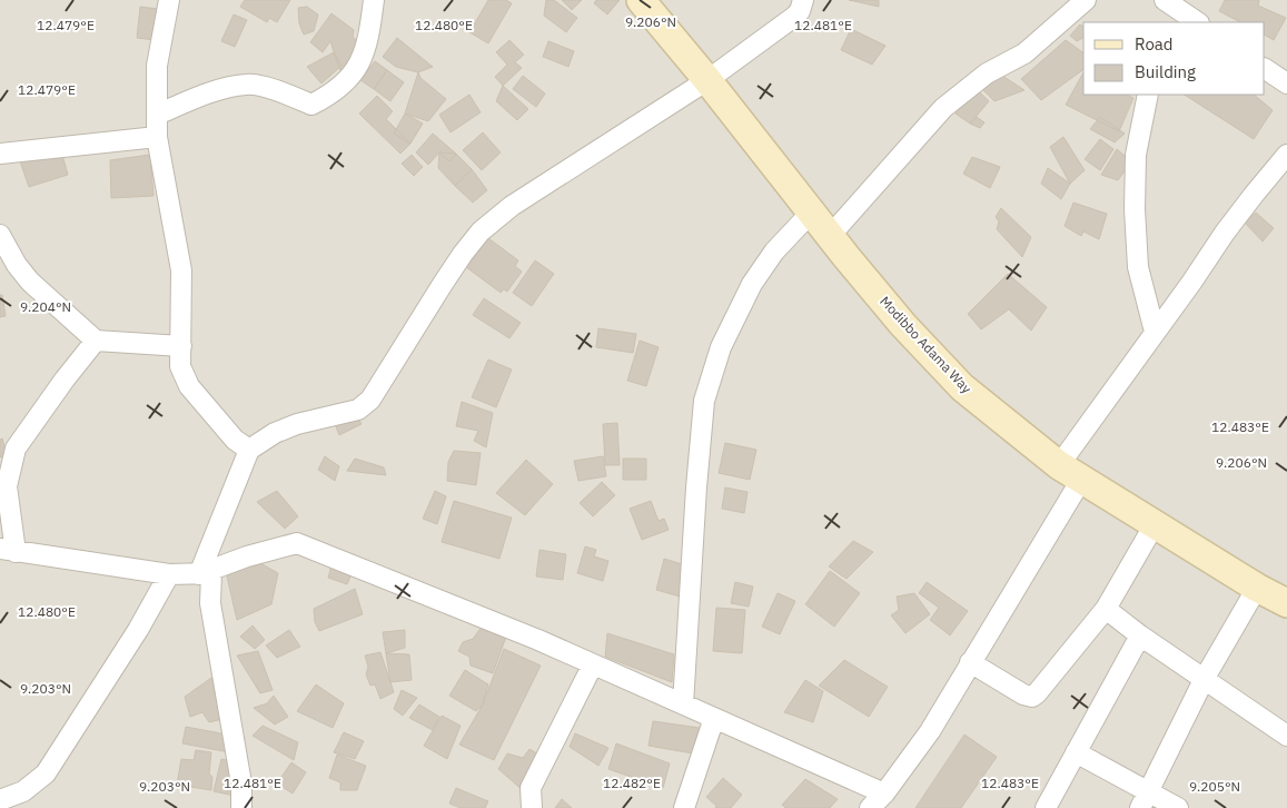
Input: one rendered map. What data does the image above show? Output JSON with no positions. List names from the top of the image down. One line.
{"streets":{"main road":["Modibbo Adama Way"]},"legend":["Road","Building"],"coordinates":["9.206°N","12.480°E","12.481°E","12.479°E","9.204°N","12.483°E","9.203°N","12.482°E","9.205°N"]}
